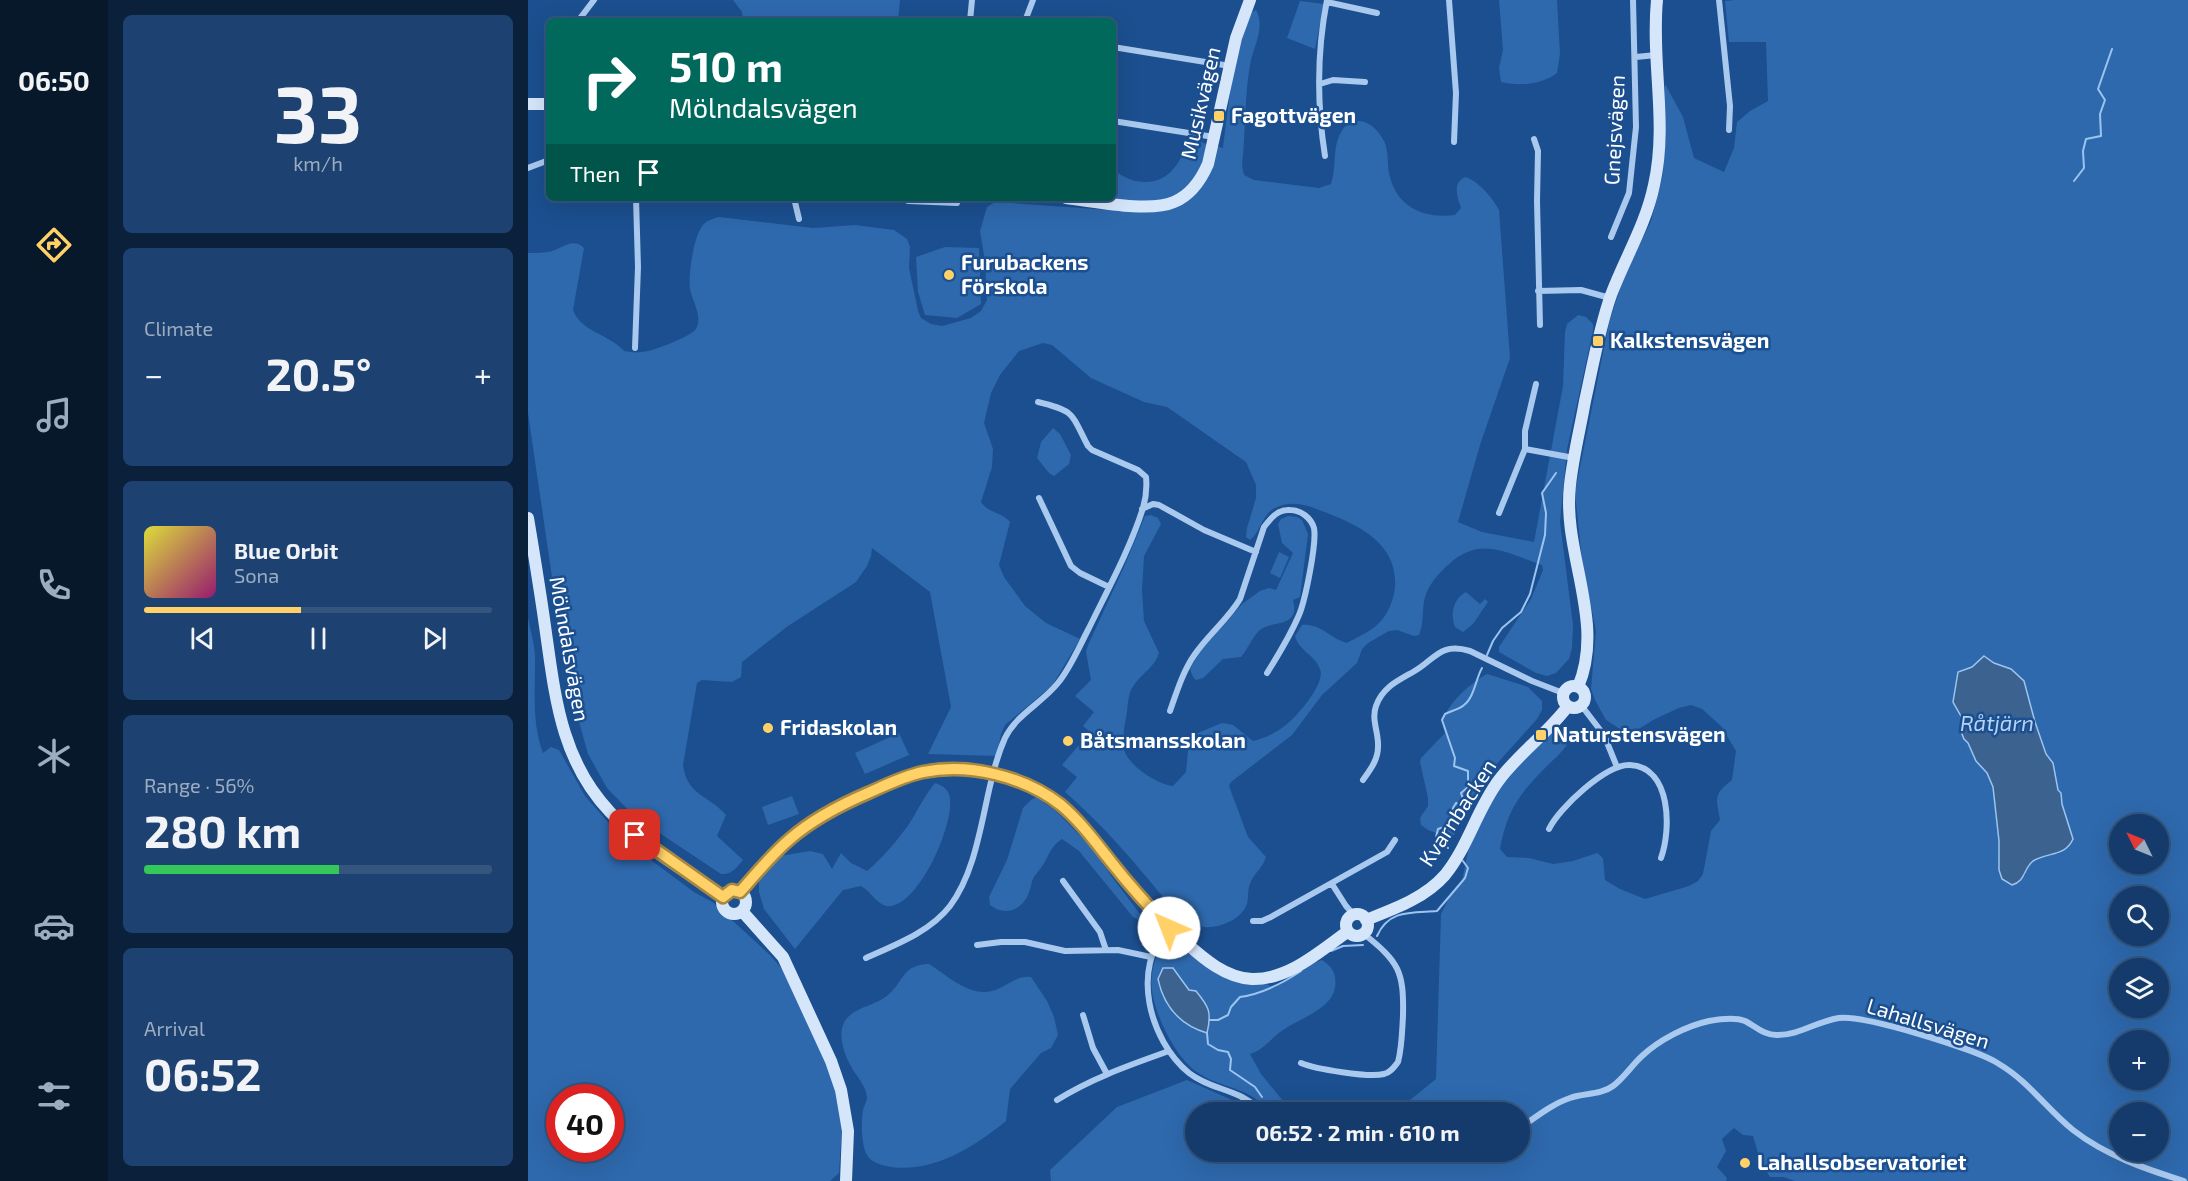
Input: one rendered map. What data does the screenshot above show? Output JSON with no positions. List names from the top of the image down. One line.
{"streets":{"street":["Musikvägen","Gnejsvägen","Mölndalsvägen","Kvarnbacken","Lahallsvägen"]},"water":["Råtjärn"],"places":{"transit":["Fagottvägen","Kalkstensvägen","Naturstensvägen"],"other":["Furubackens Förskola","Fridaskolan","Båtsmansskolan","Lahallsobservatoriet"]},"north":"top left","page":{"tabs":"06:50","tile":[["33","km/h"],"Climate",["Range · 56%","280 km"],["Arrival","06:52"]],"turn":["510 m","Mölndalsvägen"],"then":"Then","heat":["−","20.5°","+"],"song":["Blue Orbit","Sona"],"map_buttons":["+","−"],"limit":"40","trip":"06:52 · 2 min · 610 m"}}
